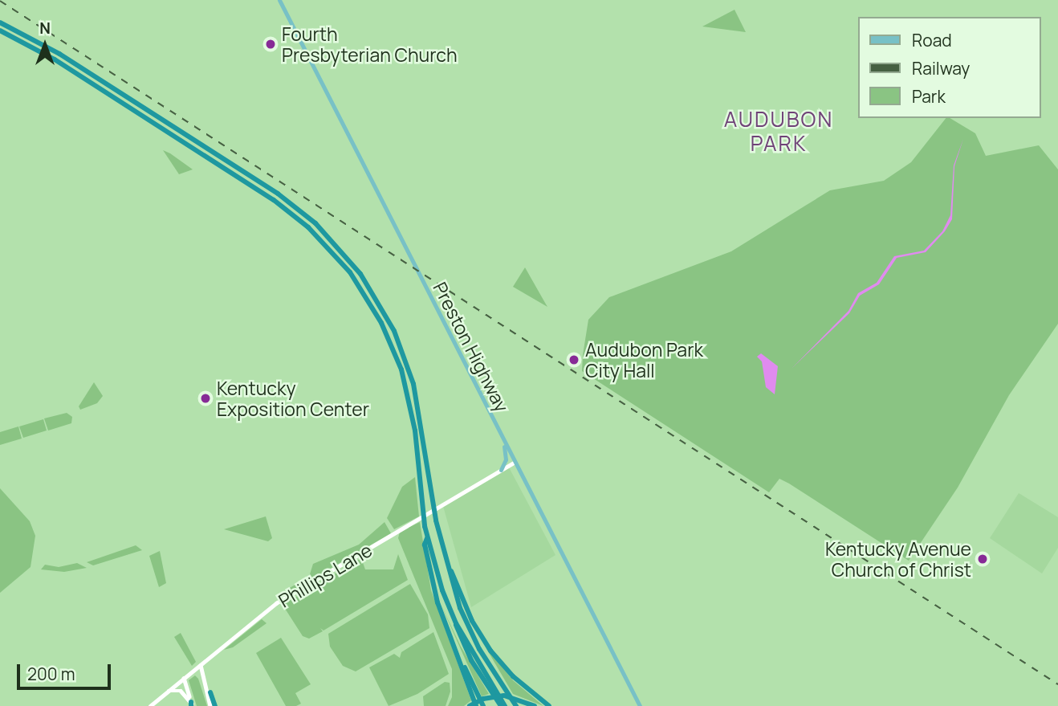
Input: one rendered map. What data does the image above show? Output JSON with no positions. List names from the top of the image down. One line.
{"streets":{"main road":["Preston Highway","Phillips Lane"]},"crossings":[["Preston Highway","Phillips Lane"]],"districts":["AUDUBON PARK"],"places":["Fourth Presbyterian Church","Audubon Park City Hall","Kentucky Exposition Center","Kentucky Avenue Church of Christ"],"legend":["Road","Railway","Park"],"scale_bar":"200 m","north":"top"}
